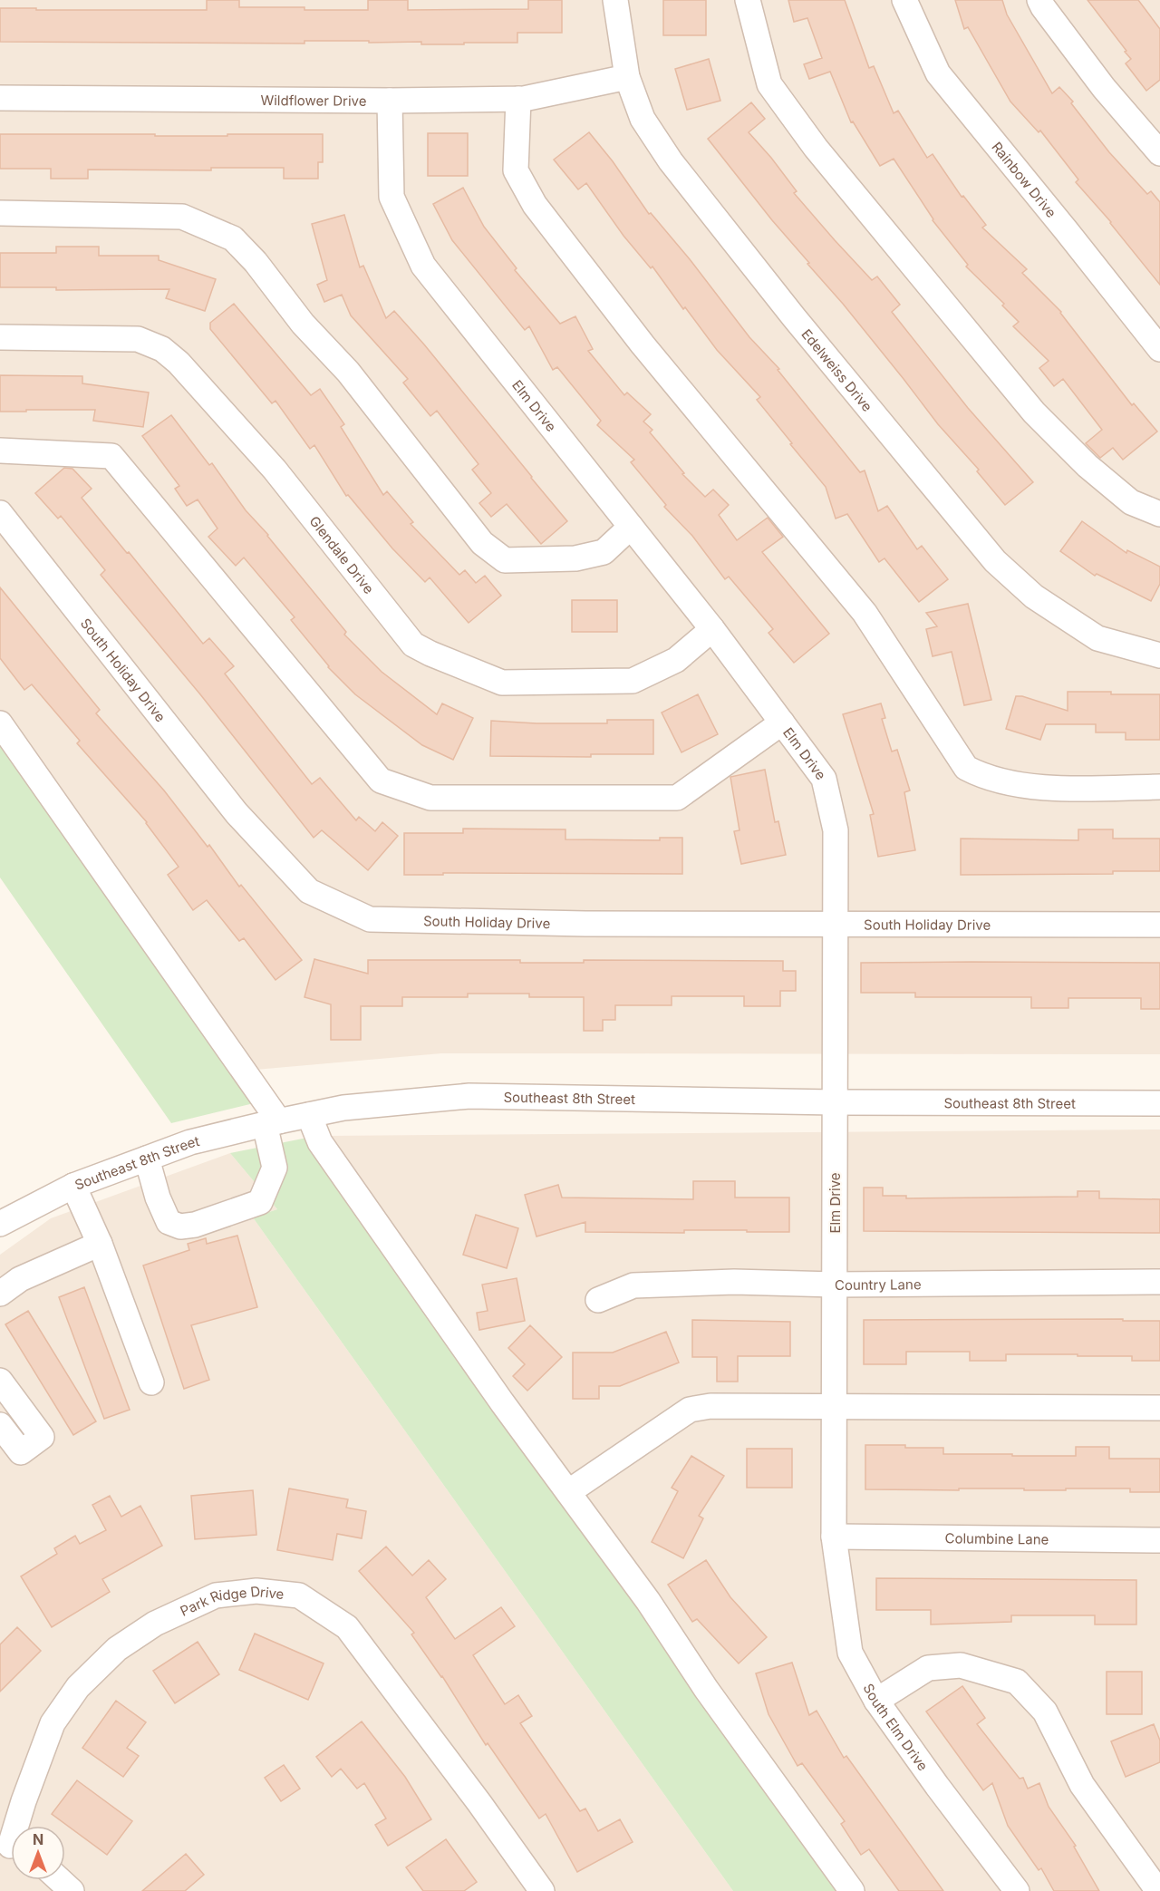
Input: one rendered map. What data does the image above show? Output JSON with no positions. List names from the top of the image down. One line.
{"streets":{"street":["Wildflower Drive","Rainbow Drive","Edelweiss Drive","Elm Drive","Glendale Drive","South Holiday Drive","Southeast 8th Street","Country Lane","Columbine Lane","Park Ridge Drive","South Elm Drive"]},"crossings":[["Wildflower Drive","Edelweiss Drive"],["Wildflower Drive","Elm Drive"],["Elm Drive","Glendale Drive"],["Elm Drive","South Holiday Drive"],["Elm Drive","Southeast 8th Street"],["Elm Drive","Country Lane"],["Elm Drive","Columbine Lane"],["Elm Drive","South Elm Drive"],["Columbine Lane","South Elm Drive"]],"north":"top"}
